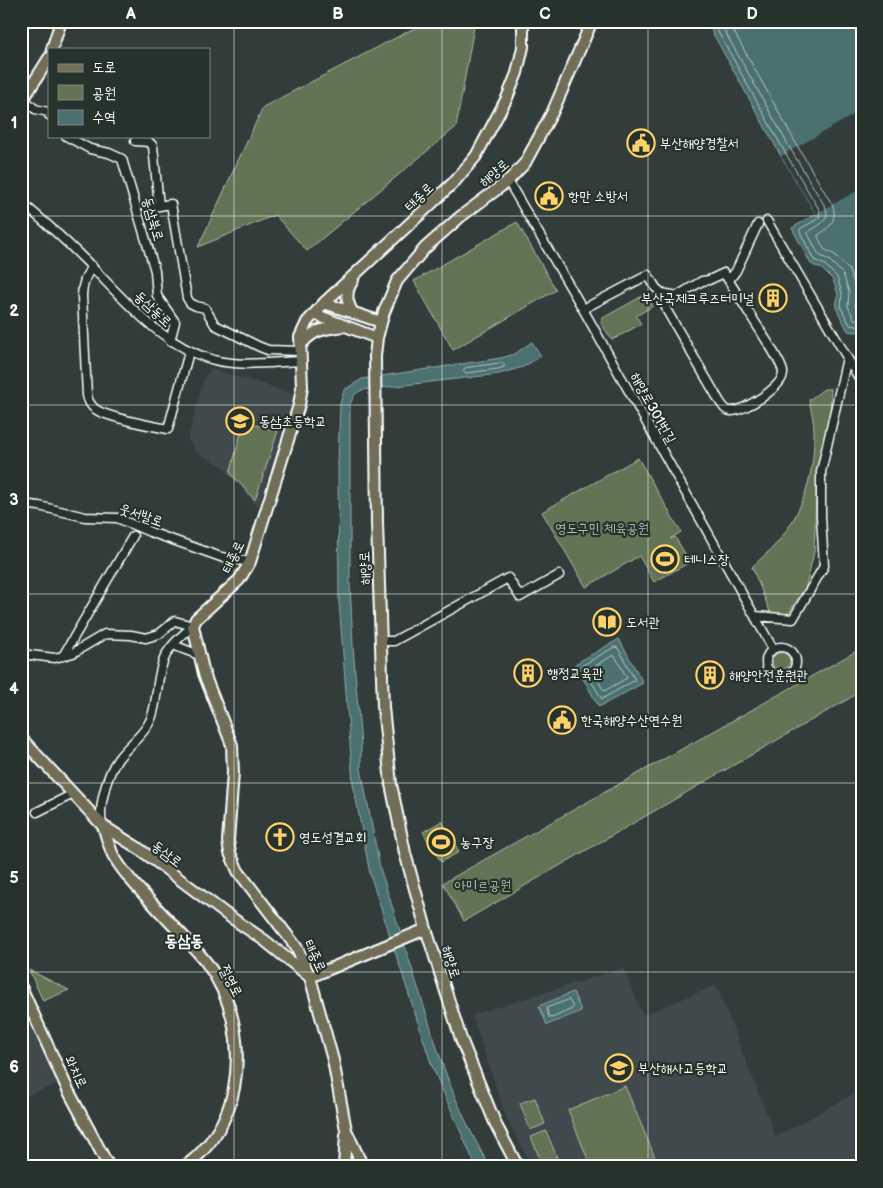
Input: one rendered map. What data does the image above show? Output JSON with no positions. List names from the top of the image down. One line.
{"streets":{"main road":["해양로","태종로","동삼로","절영로","와치로"],"street":["동삼북로","동삼동로","해양로301번길","웃서발로"]},"crossings":[["해양로","해양로301번길"],["태종로","동삼동로"],["태종로","웃서발로"],["태종로","동삼로"],["동삼북로","동삼동로"],["동삼로","절영로"]],"districts":["동삼동"],"parks":["영도구민 체육공원","아미르공원"],"places":{"public building":["부산해양경찰서","항만 소방서","한국해양수산연수원"],"building":["부산국제크루즈터미널","행정교육관","해양안전훈련관"],"school or university":["동삼초등학교","부산해사고등학교"],"sports":["테니스장","농구장"],"library":["도서관"],"church":["영도성결교회"]},"legend":["도로","공원","수역"],"grid":{"columns":["A","B","C","D"],"rows":["1","2","3","4","5","6"]}}
